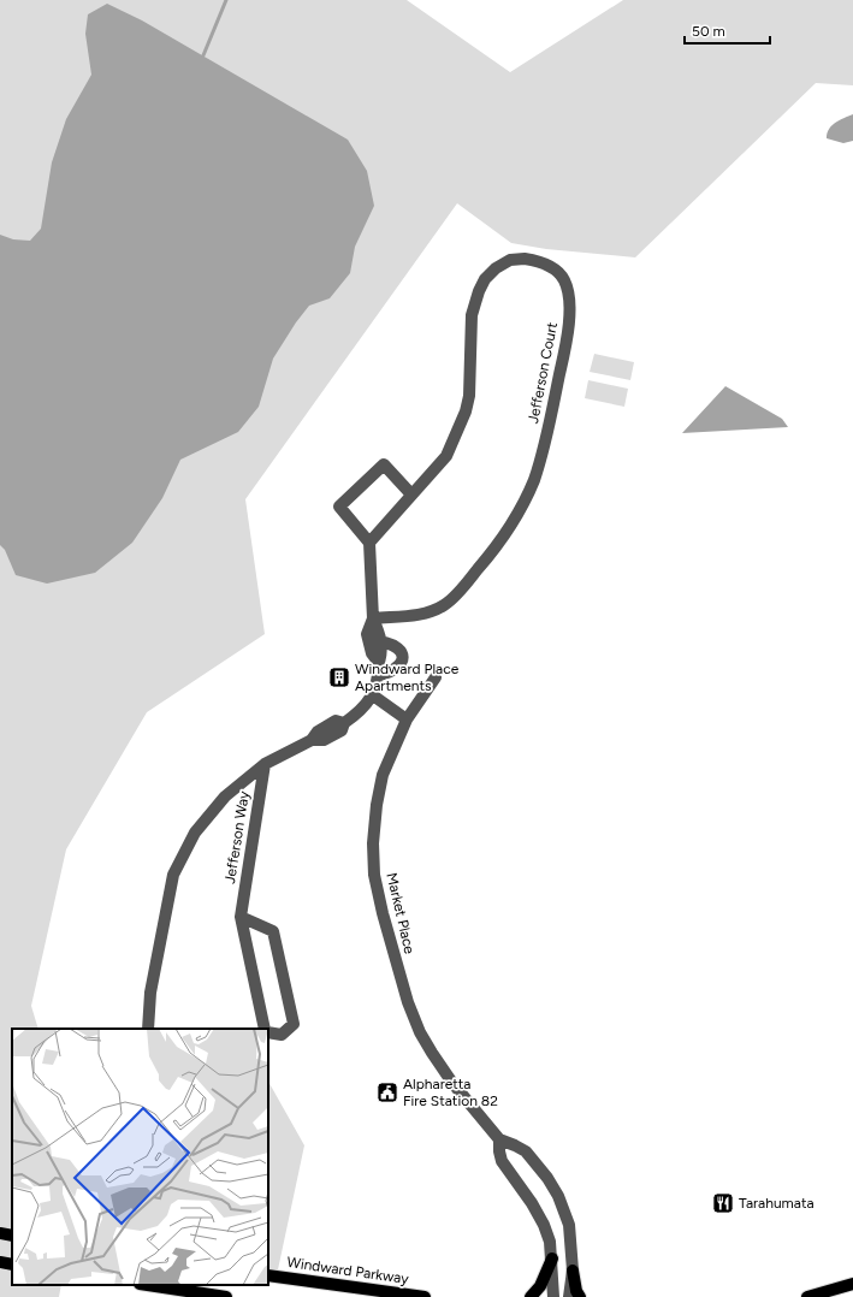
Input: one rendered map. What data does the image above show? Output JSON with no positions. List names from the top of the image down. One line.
{"streets":{"main road":["Windward Parkway"],"street":["Jefferson Court","Jefferson Way","Market Place"]},"places":{"building":["Windward Place Apartments"],"public building":["Alpharetta Fire Station 82"],"restaurant":["Tarahumata"]},"scale_bar":"50 m"}
